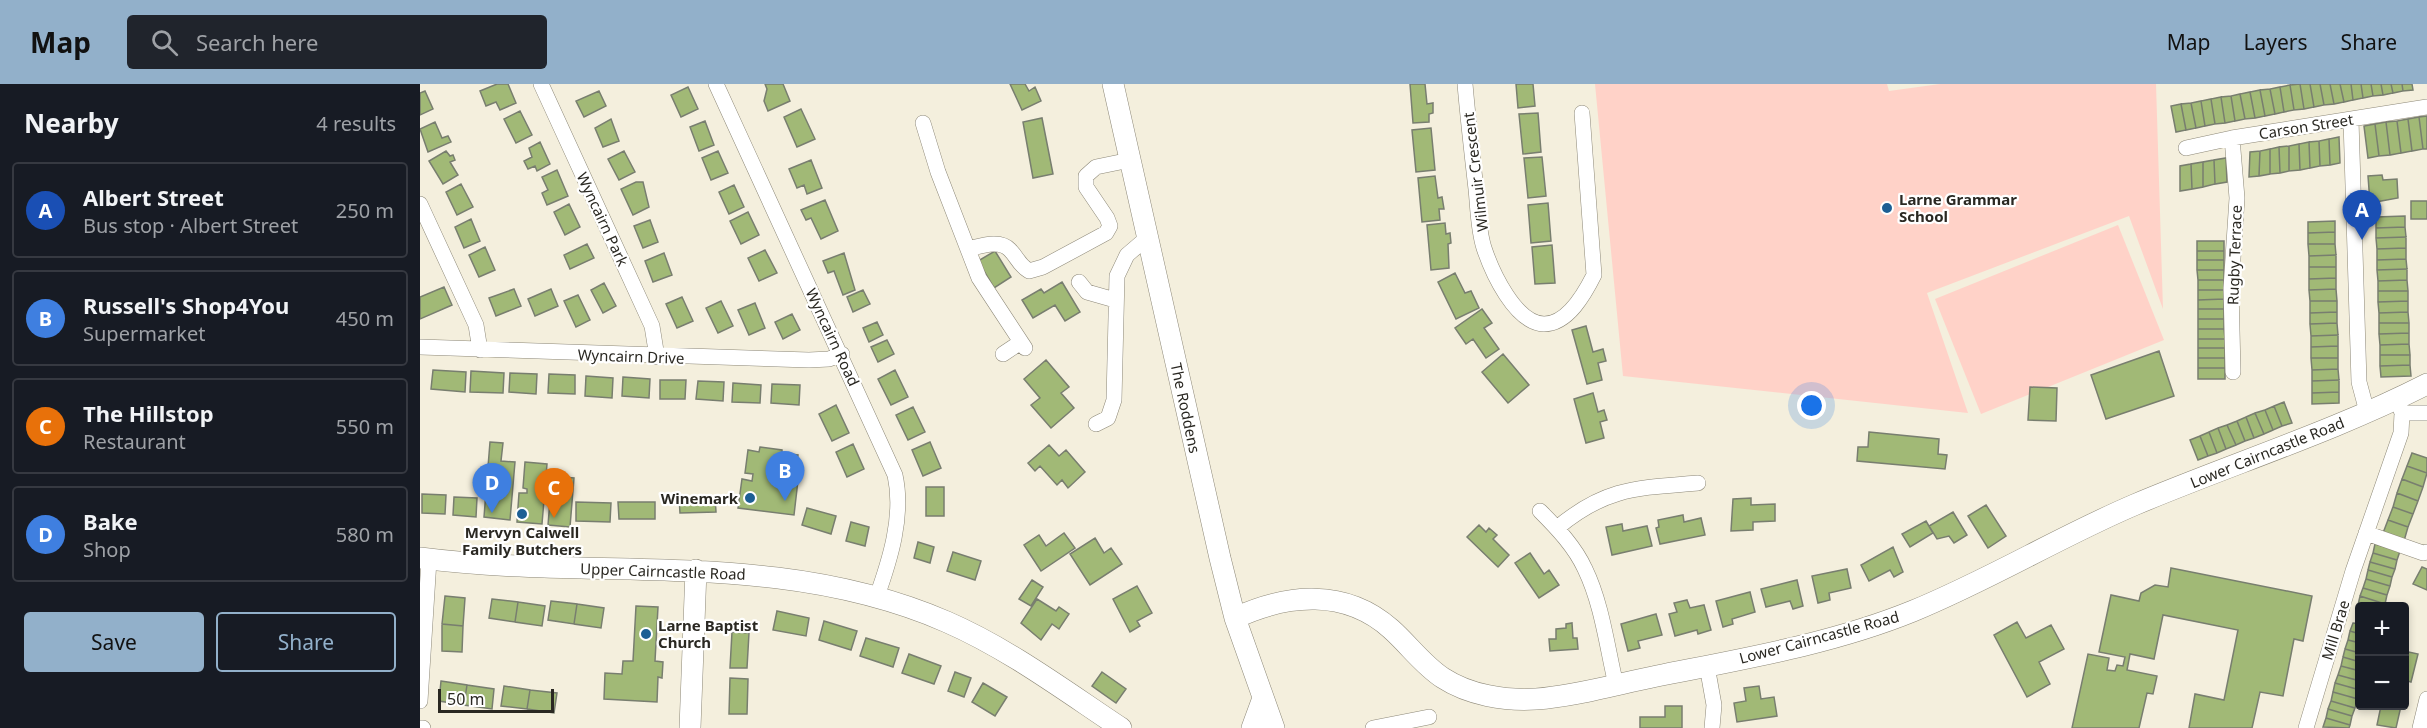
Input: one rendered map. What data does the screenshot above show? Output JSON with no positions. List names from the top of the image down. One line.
{"streets":{"street":["Carson Street","Wilmuir Crescent","Wyncairn Park","Rugby Terrace","Wyncairn Road","Wyncairn Drive","The Roddens","Lower Cairncastle Road","Upper Cairncastle Road","Mill Brae"]},"crossings":[["Carson Street","Rugby Terrace"],["Wyncairn Park","Wyncairn Drive"],["Wyncairn Road","Wyncairn Drive"],["Wyncairn Road","Upper Cairncastle Road"],["The Roddens","Lower Cairncastle Road"],["Lower Cairncastle Road","Mill Brae"]],"places":["Larne Grammar School","Winemark","Mervyn Calwell Family Butchers","Larne Baptist Church"],"scale_bar":"50 m","page":{"header":"Map","search":"Search here","nav":["Map","Layers","Share"],"heading":["Nearby","4 results"],"list":[{"mark":"A","name":"Albert Street","note":"Bus stop · Albert Street","value":"250 m"},{"mark":"B","name":"Russell's Shop4You","note":"Supermarket","value":"450 m"},{"mark":"C","name":"The Hillstop","note":"Restaurant","value":"550 m"},{"mark":"D","name":"Bake","note":"Shop","value":"580 m"}],"pins":["A","B","D","C"],"buttons":["Save","Share"],"map_buttons":["+","−"],"scale":"50 m"}}
